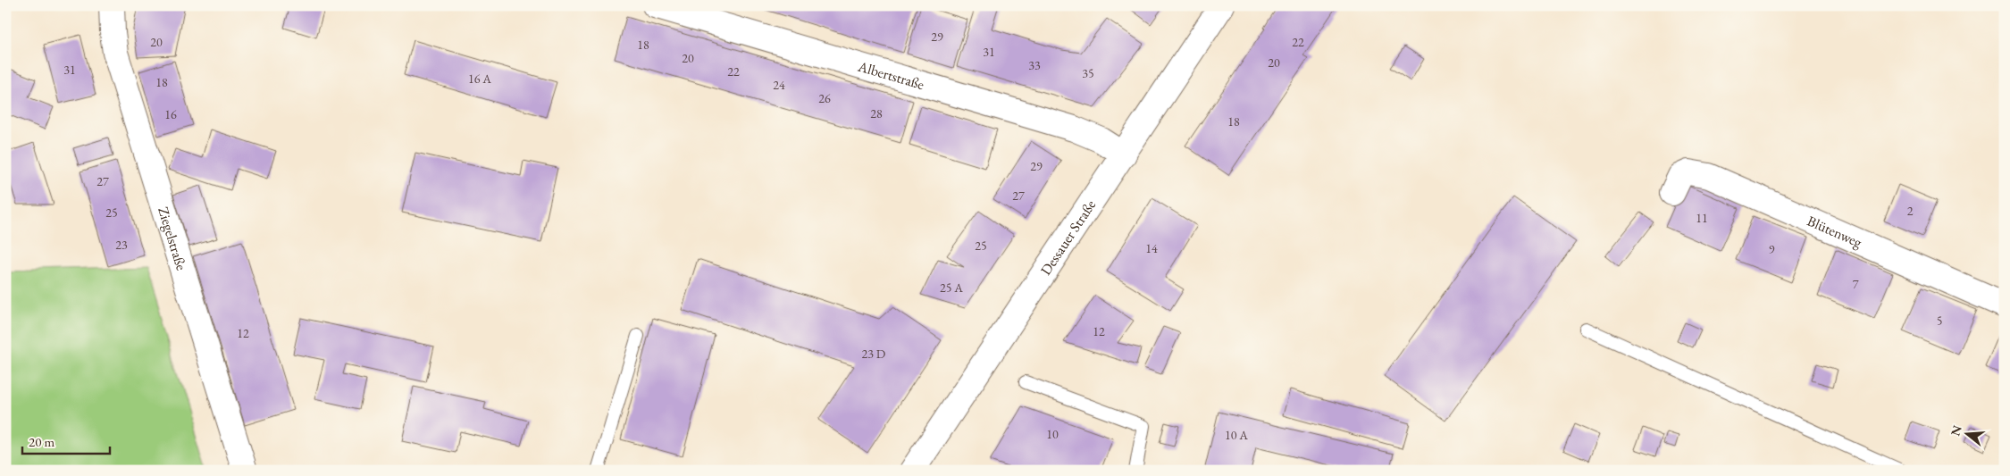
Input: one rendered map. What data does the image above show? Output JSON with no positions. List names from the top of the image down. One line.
{"streets":{"street":["Albertstraße","Blütenweg","Dessauer Straße","Ziegelstraße"]},"crossings":[["Albertstraße","Dessauer Straße"]],"house_numbers":["29","20","22","18","31","20","20","33","31","22","35","16 A","18","24","26","28","16","18","29","27","27","2","25","11","23","25","14","9","7","25 A","5","12","12","23 D","10","10 A"],"scale_bar":"20 m","north":"left"}
